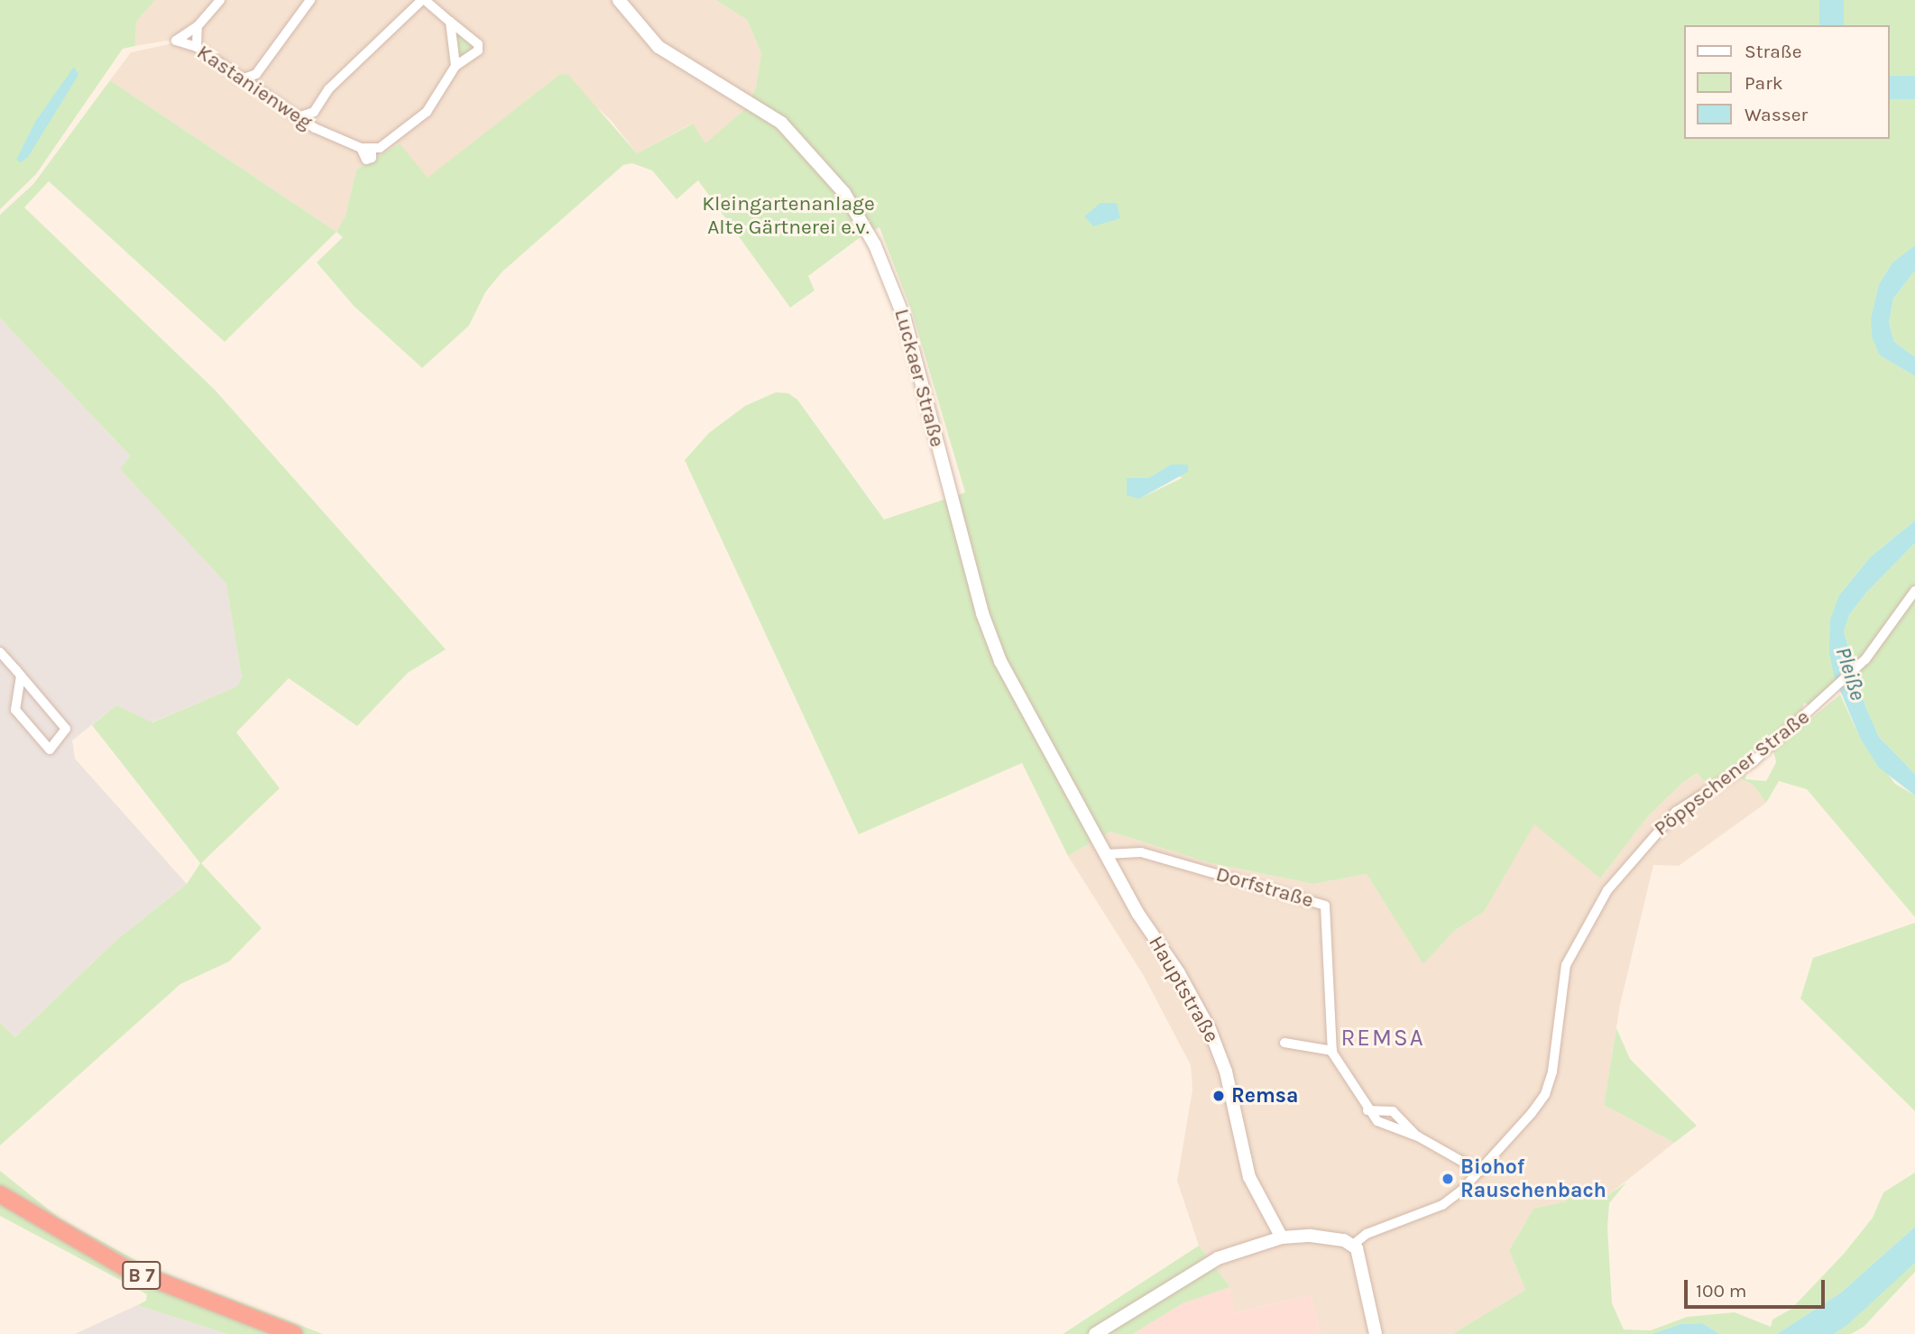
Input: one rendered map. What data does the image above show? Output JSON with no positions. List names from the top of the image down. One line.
{"streets":{"highway":["B 7"],"street":["Kastanienweg","Luckaer Straße","Pöppschener Straße","Dorfstraße","Hauptstraße"]},"crossings":[["Luckaer Straße","Hauptstraße"],["Pöppschener Straße","Dorfstraße"],["Dorfstraße","Hauptstraße"]],"districts":["REMSA"],"water":["Pleiße"],"parks":["Kleingartenanlage Alte Gärtnerei e.v."],"places":["Remsa","Biohof Rauschenbach"],"legend":["Straße","Park","Wasser"],"scale_bar":"100 m"}
